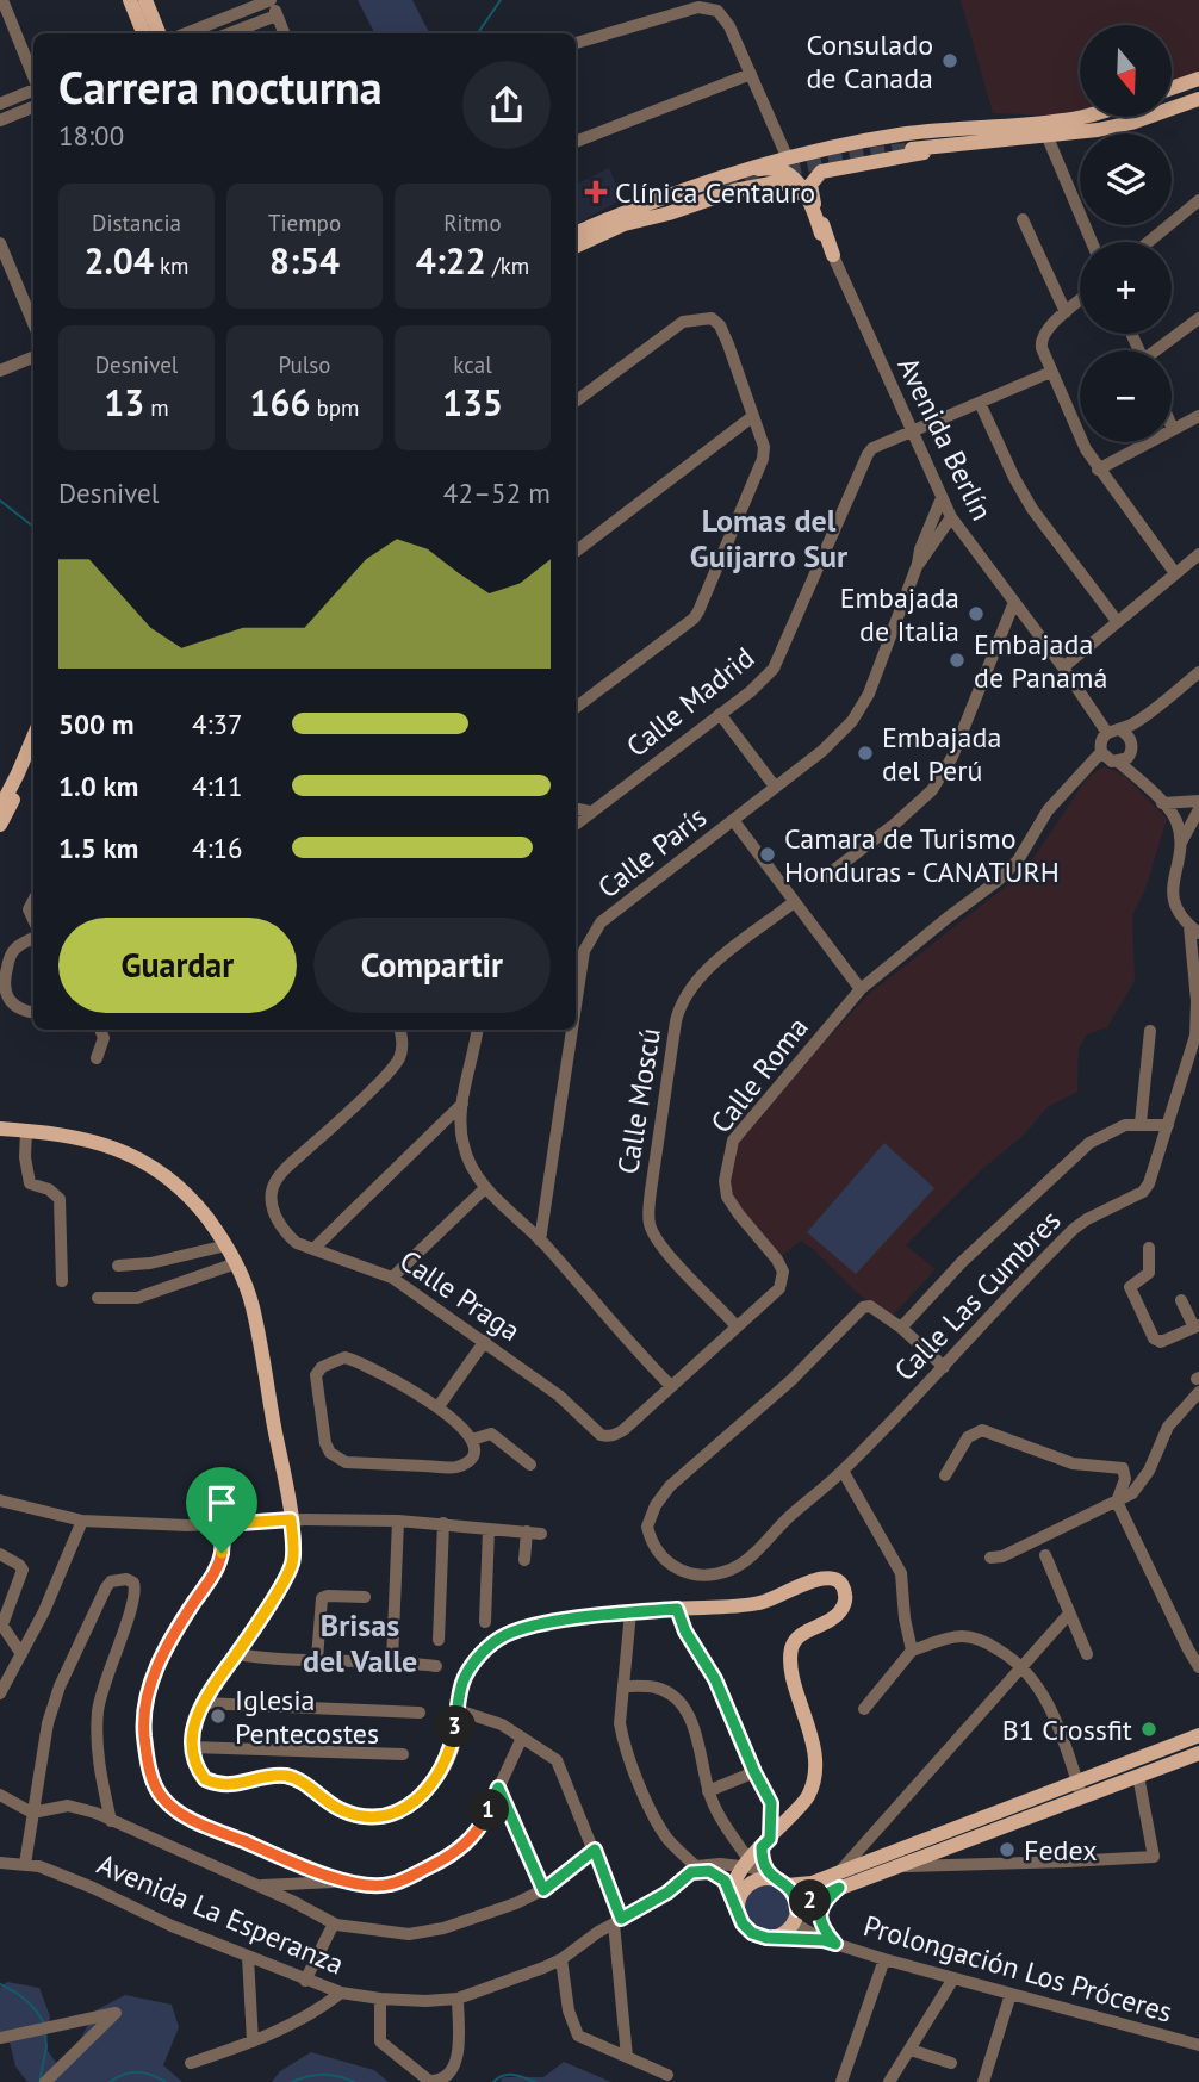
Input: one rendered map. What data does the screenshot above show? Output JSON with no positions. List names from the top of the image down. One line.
{"streets":{"street":["Avenida Berlín","Calle Madrid","Calle París","Calle Roma","Calle Moscú","Calle Praga","Calle Las Cumbres","Avenida La Esperanza","Prolongación Los Próceres"]},"crossings":[["Avenida Berlín","Calle Madrid"],["Avenida Berlín","Calle París"],["Avenida Berlín","Calle Roma"],["Calle Roma","Calle Moscú"],["Calle Roma","Calle Praga"]],"districts":["Lomas del Guijarro Sur","Brisas del Valle"],"places":{"other":["Consulado de Canada","Embajada de Italia","Embajada de Panamá","Embajada del Perú","Camara de Turismo Honduras - CANATURH","Iglesia Pentecostes","B1 Crossfit","Fedex"],"health":["Clínica Centauro"]},"north":"bottom","page":{"map_buttons":["+","−"],"heading":["Carrera nocturna","18:00"],"stats":[["Distancia","2.04 km"],["Tiempo","8:54"],["Ritmo","4:22 /km"],["Desnivel","13 m"],["Pulso","166 bpm"],["kcal","135"]],"chart":["Desnivel","42–52 m"],"list":[{"name":"500 m","note":"4:37"},{"name":"1.0 km","note":"4:11"},{"name":"1.5 km","note":"4:16"}],"buttons":["Guardar","Compartir"],"pins":["3","1","2"]}}
